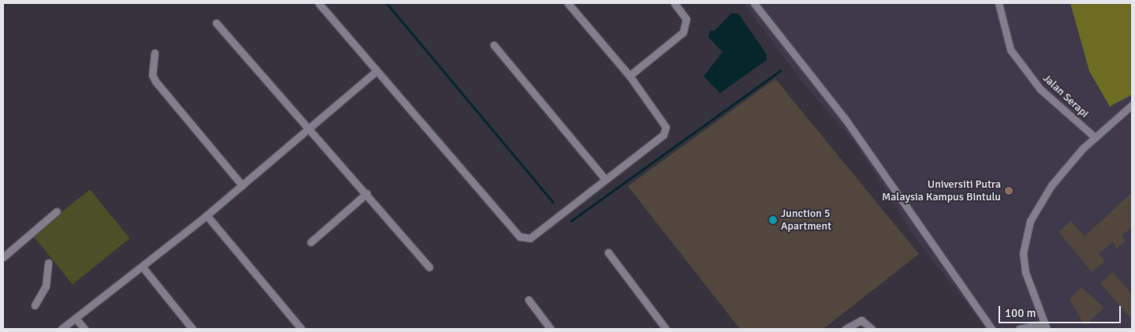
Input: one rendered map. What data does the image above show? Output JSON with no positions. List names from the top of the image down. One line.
{"streets":{"street":["Jalan Serapi"]},"places":["Universiti Putra Malaysia Kampus Bintulu","Junction 5 Apartment"],"scale_bar":"100 m"}
